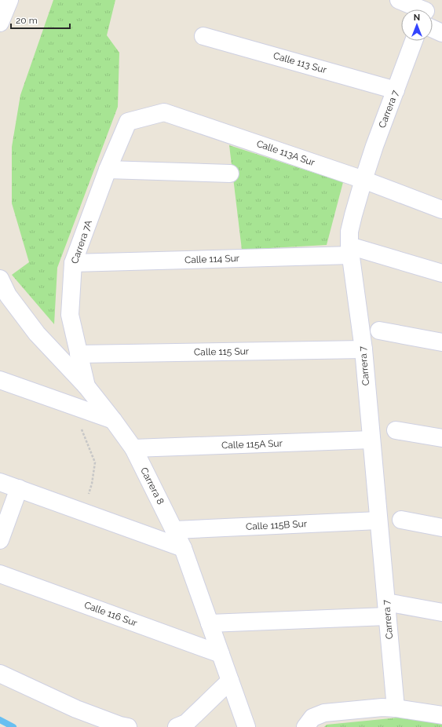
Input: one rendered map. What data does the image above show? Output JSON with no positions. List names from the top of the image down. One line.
{"streets":{"street":["Calle 113 Sur","Carrera 7","Calle 113A Sur","Carrera 7A","Calle 114 Sur","Calle 115 Sur","Calle 115A Sur","Carrera 8","Calle 115B Sur","Calle 116 Sur"]},"crossings":[["Calle 113 Sur","Carrera 7"],["Carrera 7","Calle 113A Sur"],["Carrera 7","Calle 114 Sur"],["Carrera 7","Calle 115 Sur"],["Carrera 7","Calle 115A Sur"],["Carrera 7","Calle 115B Sur"],["Calle 113A Sur","Carrera 7A"],["Carrera 7A","Calle 114 Sur"],["Carrera 7A","Calle 115 Sur"],["Carrera 7A","Carrera 8"],["Calle 115A Sur","Carrera 8"],["Carrera 8","Calle 115B Sur"],["Carrera 8","Calle 116 Sur"]],"scale_bar":"20 m","north":"top"}
